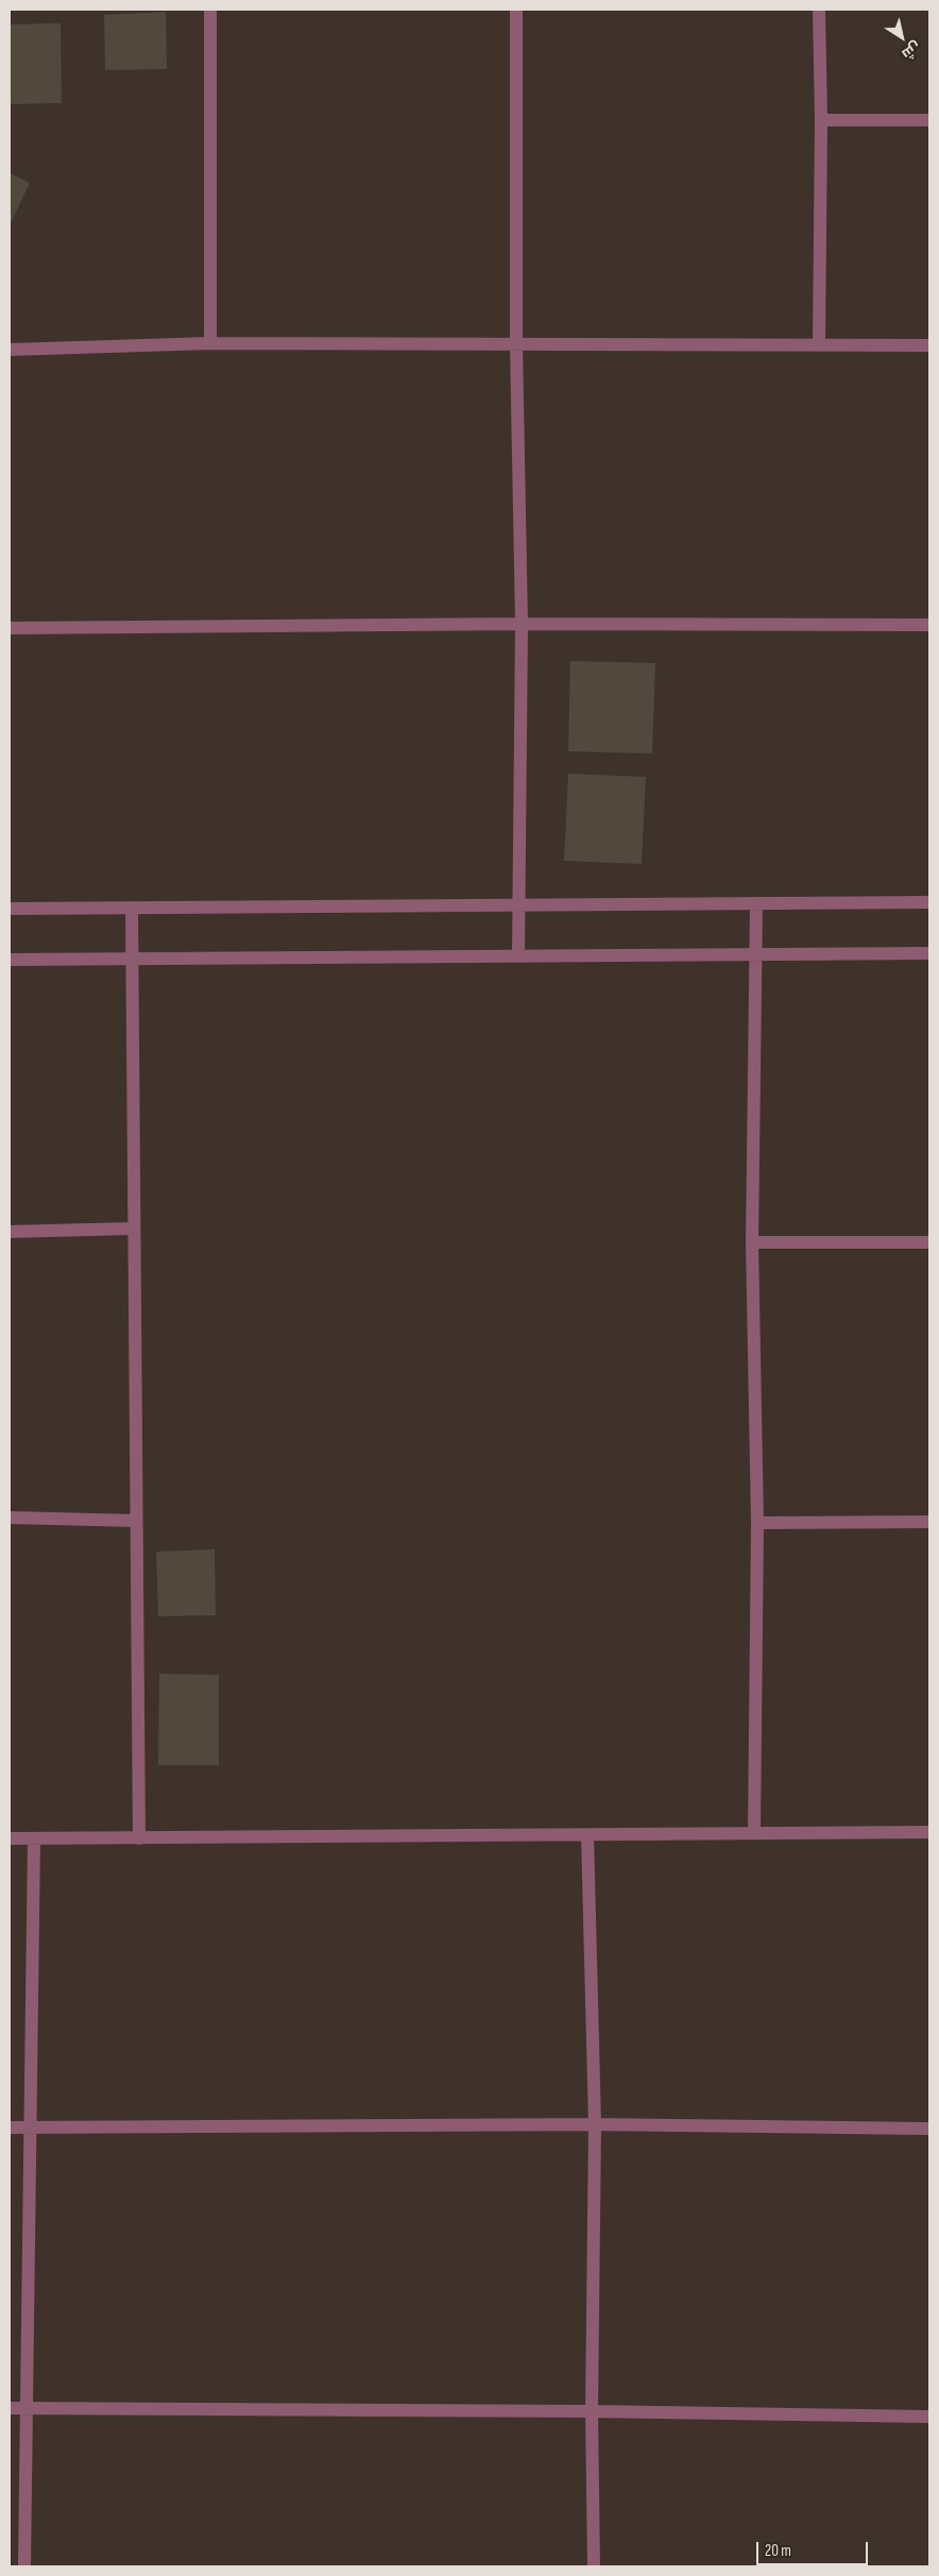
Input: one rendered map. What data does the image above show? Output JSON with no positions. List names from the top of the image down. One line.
{"scale_bar":"20 m","north":"bottom right"}
